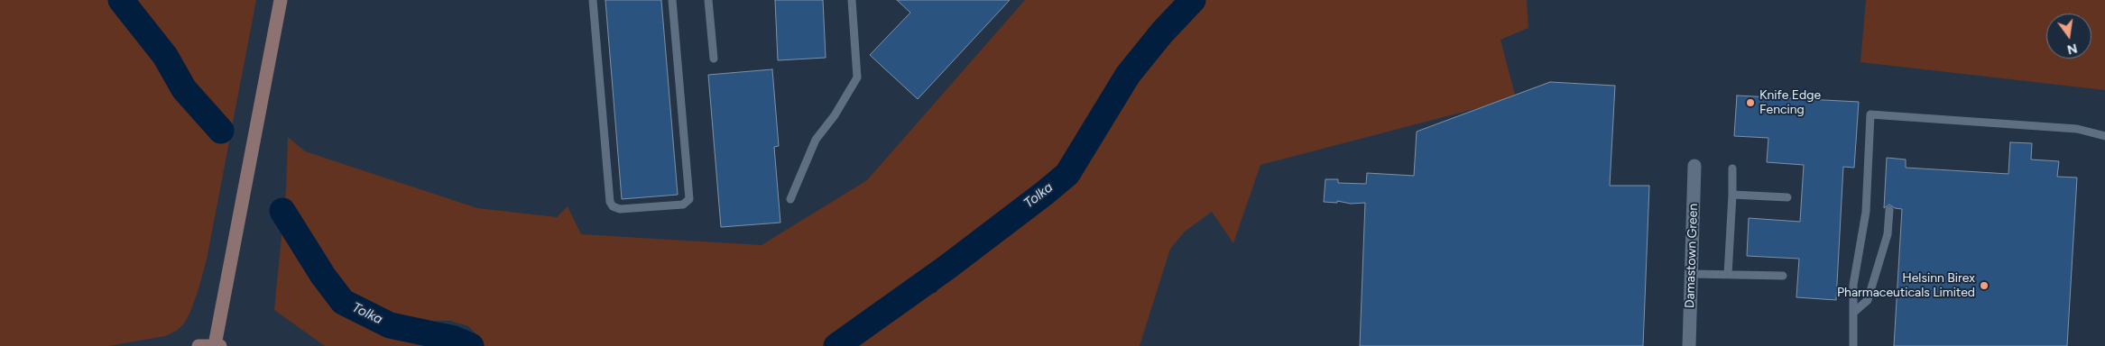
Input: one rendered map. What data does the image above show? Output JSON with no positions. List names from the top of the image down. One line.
{"streets":{"street":["Damastown Green"]},"water":["Tolka"],"places":["Knife Edge Fencing","Helsinn Birex Pharmaceuticals Limited"],"north":"bottom"}
